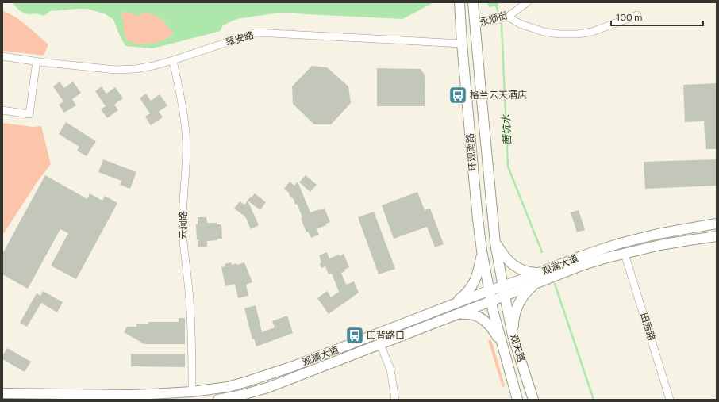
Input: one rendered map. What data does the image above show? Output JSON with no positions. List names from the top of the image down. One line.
{"streets":{"main road":["环观南路","观澜大道","观天路"],"street":["永顺街","翠安路","云澜路","田茜路"]},"crossings":[["永顺街","环观南路"],["翠安路","环观南路"],["翠安路","云澜路"],["环观南路","观澜大道"],["环观南路","观天路"],["云澜路","观澜大道"],["观澜大道","田茜路"],["观澜大道","观天路"]],"water":["茜坑水"],"places":{"bus stop":["格兰云天酒店","田背路口"]},"scale_bar":"100 m"}
